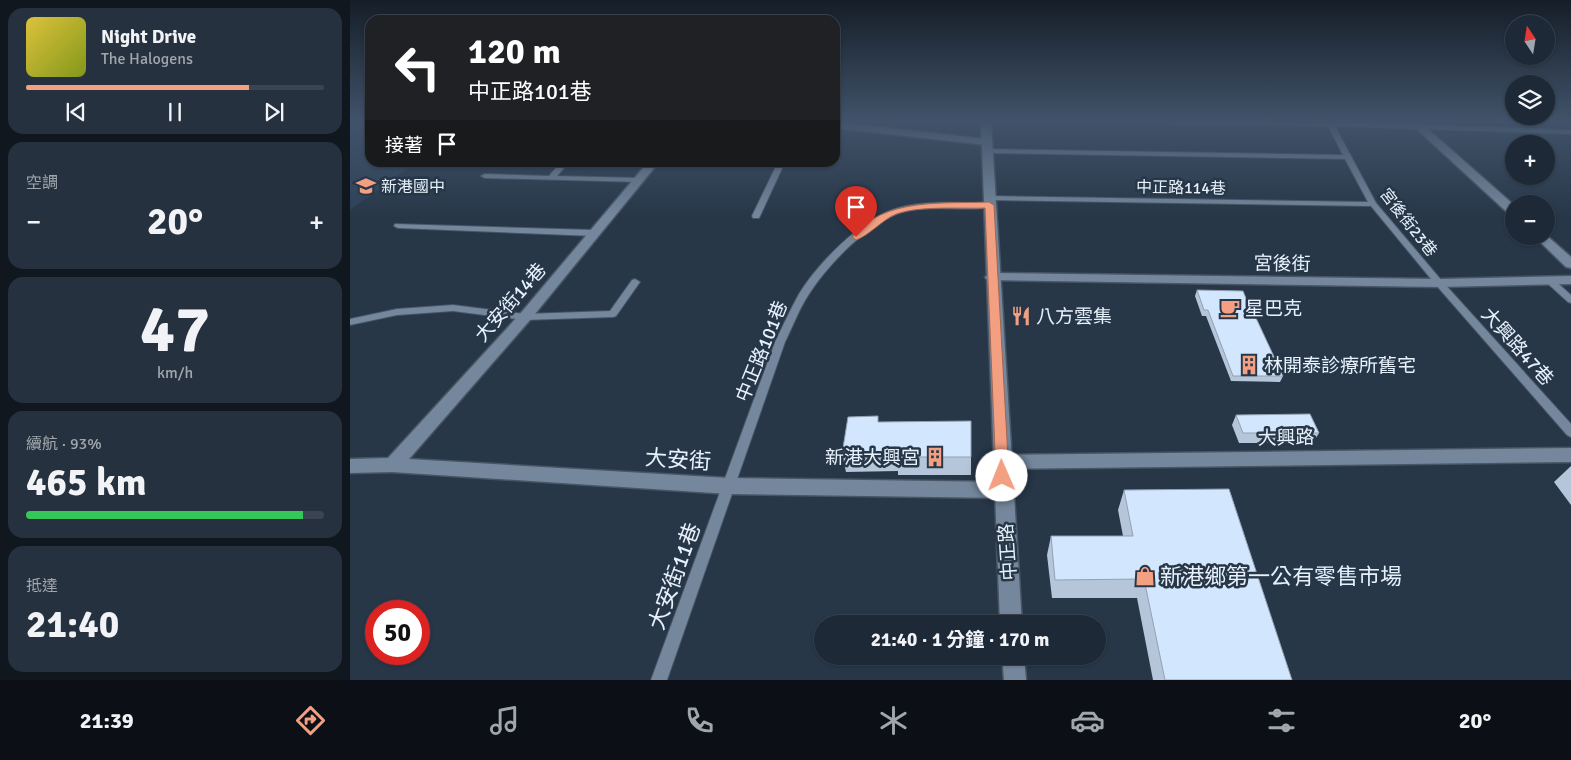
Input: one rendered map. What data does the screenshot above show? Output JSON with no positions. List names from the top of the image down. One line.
{"streets":{"street":["宮後街","大安街14巷","大興路","大安街","中正路"],"lane":["中正路114巷","宮後街23巷","大興路47巷","中正路101巷","大安街11巷"]},"crossings":[["中正路114巷","宮後街23巷"],["中正路114巷","中正路101巷"],["中正路114巷","中正路"],["宮後街23巷","宮後街"],["宮後街23巷","大興路47巷"],["宮後街","大興路47巷"],["宮後街","中正路"],["大安街14巷","大安街"],["中正路101巷","大安街"],["中正路101巷","中正路"],["中正路101巷","大安街11巷"],["大興路","中正路"],["大安街","中正路"],["大安街","大安街11巷"]],"places":{"school or university":["新港國中"],"cafe":["星巴克"],"restaurant":["八方雲集"],"building":["林開泰診療所舊宅","新港大興宮"],"shop":["新港鄉第一公有零售市場"]},"north":"top","page":{"map_buttons":["+","−"],"turn":["120 m","中正路101巷"],"song":["Night Drive","The Halogens"],"then":"接著","tile":["空調",["47","km/h"],["續航 · 93%","465 km"],["抵達","21:40"]],"heat":["−","20°","+"],"limit":"50","trip":"21:40 · 1 分鐘 · 170 m","tabs":["21:39","20°"]}}
